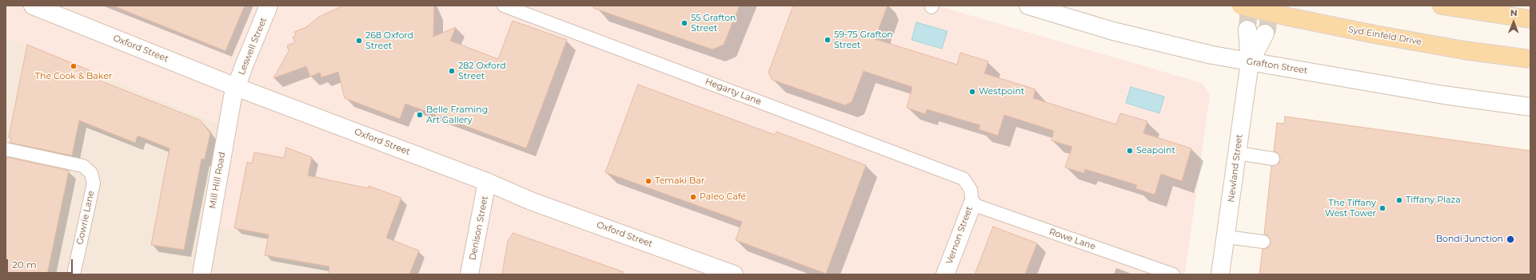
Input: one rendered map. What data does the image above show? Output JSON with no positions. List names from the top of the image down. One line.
{"streets":{"main road":["Syd Einfeld Drive"],"street":["Leswell Street","Oxford Street","Grafton Street","Newland Street","Mill Hill Road","Denison Street","Vernon Street"],"lane":["Hegarty Lane","Gowrie Lane","Rowe Lane"]},"crossings":[["Leswell Street","Oxford Street"],["Leswell Street","Mill Hill Road"],["Oxford Street","Mill Hill Road"],["Oxford Street","Denison Street"],["Grafton Street","Newland Street"],["Hegarty Lane","Vernon Street"],["Vernon Street","Rowe Lane"]],"places":["55 Grafton Street","59-75 Grafton Street","268 Oxford Street","The Cook & Baker","282 Oxford Street","Westpoint","Belle Framing Art Gallery","Seapoint","Temaki Bar","Paleo Café","Tiffany Plaza","The Tiffany West Tower","Bondi Junction"],"scale_bar":"20 m","north":"top"}
